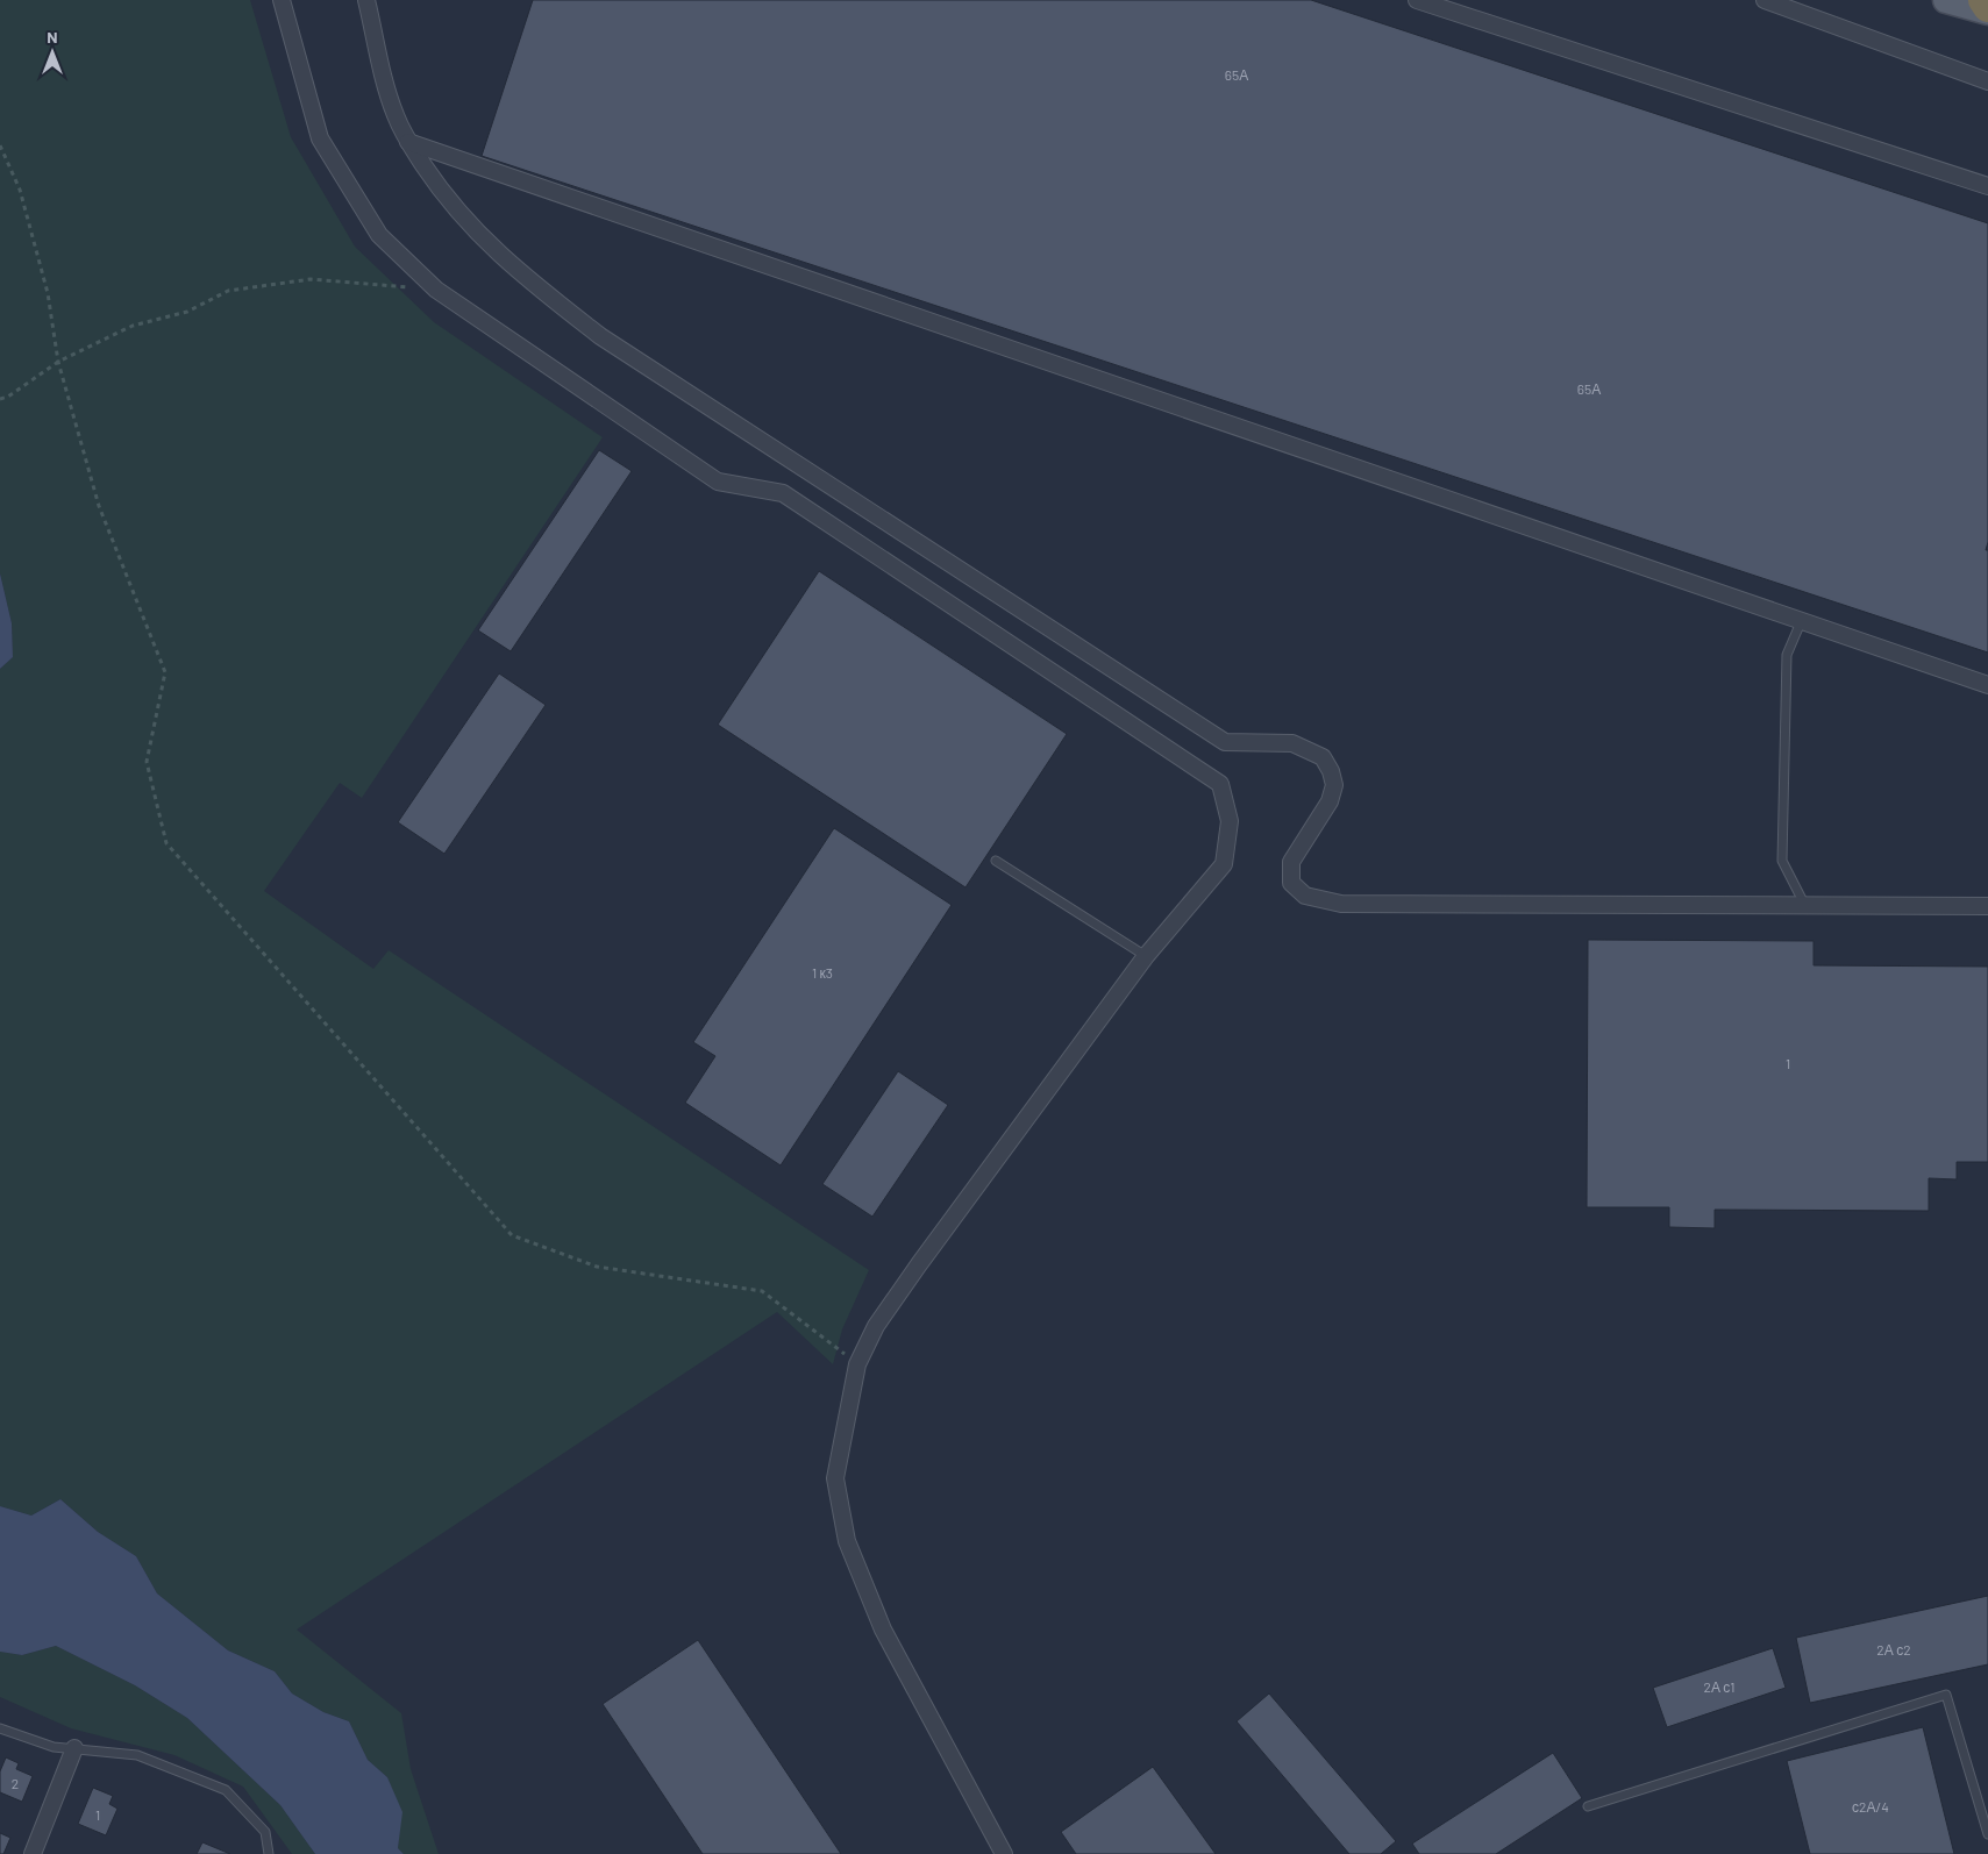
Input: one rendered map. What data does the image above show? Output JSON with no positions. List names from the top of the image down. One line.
{"house_numbers":["65А","65А","1 к3","1","2А с2","2А с1","2","с2А/4","1"],"north":"top"}
